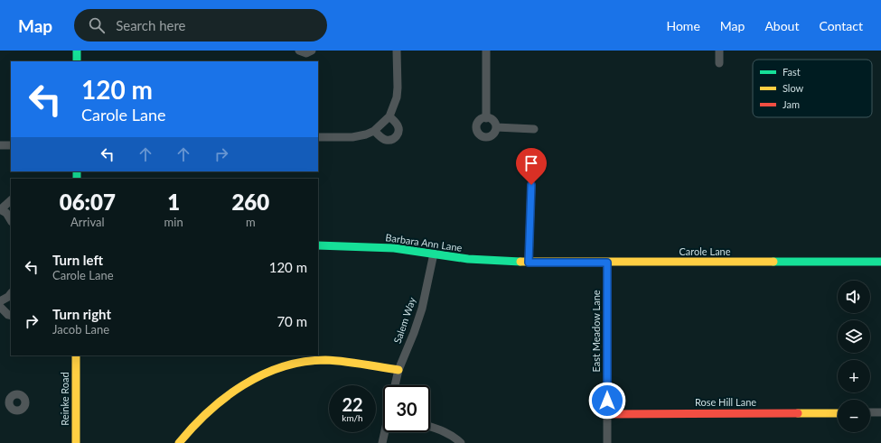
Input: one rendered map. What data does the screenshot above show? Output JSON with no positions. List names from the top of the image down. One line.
{"streets":{"street":["Barbara Ann Lane","Carole Lane","Salem Way","East Meadow Lane","Reinke Road","Rose Hill Lane"]},"crossings":[["Barbara Ann Lane","Carole Lane"],["Barbara Ann Lane","Salem Way"],["Carole Lane","East Meadow Lane"],["East Meadow Lane","Rose Hill Lane"]],"legend":["Fast","Slow","Jam"],"page":{"header":"Map","search":"Search here","nav":["Home","Map","About","Contact"],"turn":["120 m","Carole Lane"],"eta":["06:07","Arrival","1","min","260","m"],"list":[{"name":"Turn left","note":"Carole Lane","value":"120 m"},{"name":"Turn right","note":"Jacob Lane","value":"70 m"}],"map_buttons":["+","−"],"speed":"22 km/h","limit":"30"}}
